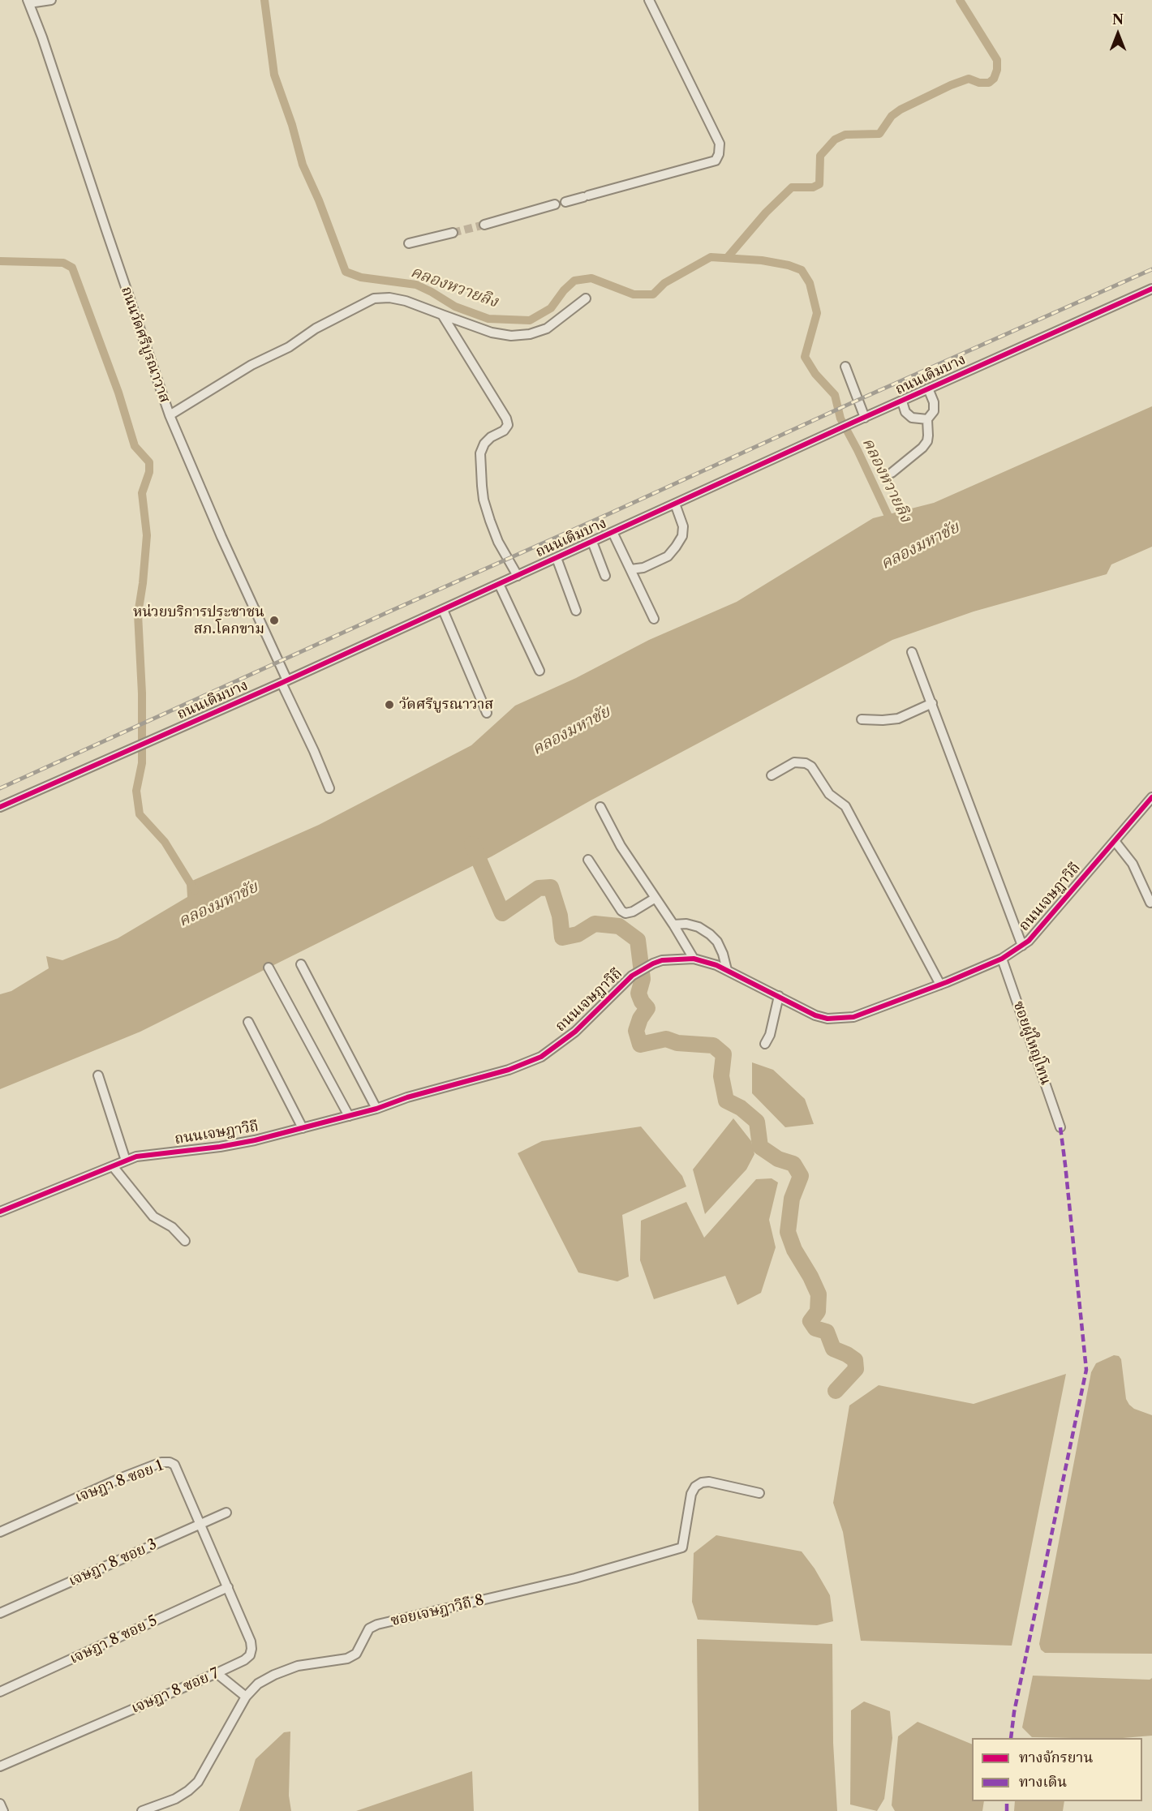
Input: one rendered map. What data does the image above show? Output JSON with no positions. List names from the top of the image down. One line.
{"streets":{"street":["ถนนวัดศรีบูรณาวาส","ถนนเดิมบาง","ถนนเจษฎาวิถี","ซอยผู้ใหญ่โทน","เจษฎา 8 ซอย 1","เจษฎา 8 ซอย 3","ซอยเจษฎาวิถี 8","เจษฎา 8 ซอย 5","เจษฎา 8 ซอย 7"]},"crossings":[["ถนนวัดศรีบูรณาวาส","ถนนเดิมบาง"],["ถนนเจษฎาวิถี","ซอยผู้ใหญ่โทน"],["เจษฎา 8 ซอย 1","เจษฎา 8 ซอย 3"],["เจษฎา 8 ซอย 1","เจษฎา 8 ซอย 7"],["เจษฎา 8 ซอย 5","เจษฎา 8 ซอย 7"]],"water":["คลองหวายลิง","คลองมหาชัย"],"places":["หน่วยบริการประชาชน สภ.โคกขาม","วัดศรีบูรณาวาส"],"legend":["ทางจักรยาน","ทางเดิน"],"north":"top"}
